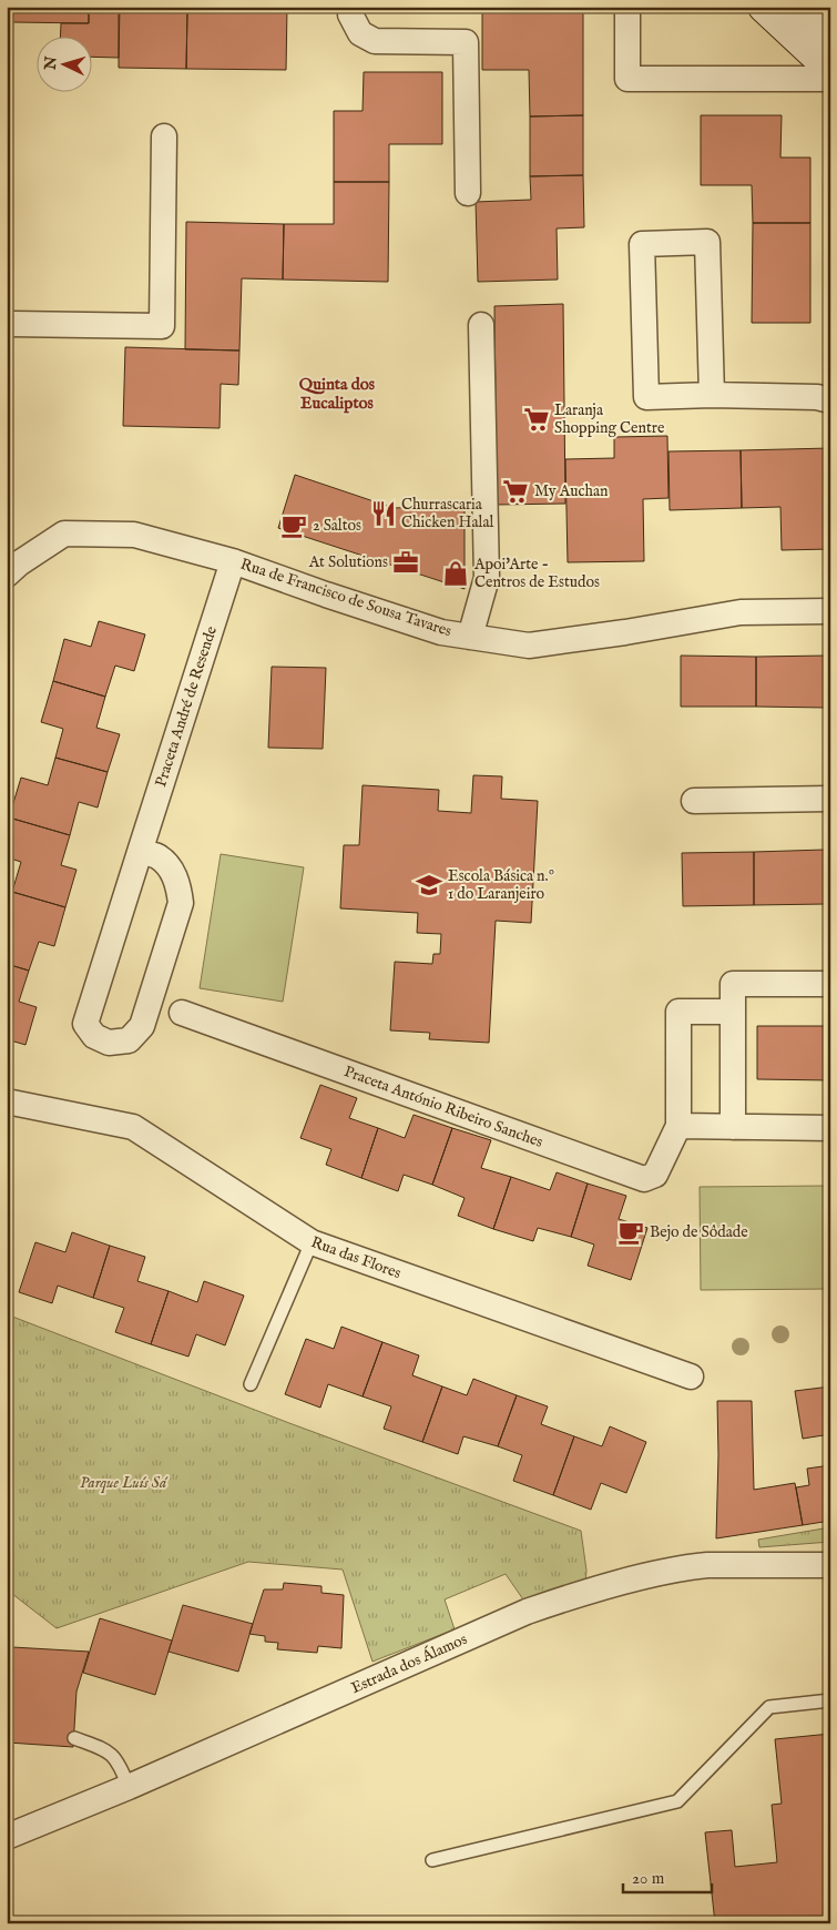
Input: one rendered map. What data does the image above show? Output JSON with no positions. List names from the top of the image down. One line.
{"streets":{"street":["Rua de Francisco de Sousa Tavares","Praceta André de Resende","Praceta António Ribeiro Sanches","Rua das Flores","Estrada dos Álamos"]},"crossings":[["Rua de Francisco de Sousa Tavares","Praceta André de Resende"]],"districts":["Quinta dos Eucaliptos"],"parks":["Parque Luís Sá"],"places":{"supermarket":["Laranja Shopping Centre","My Auchan"],"restaurant":["Churrascaria Chicken Halal"],"cafe":["2 Saltos","Bejo de Sôdade"],"office":["At Solutions"],"shop":["Apoi'Arte - Centros de Estudos"],"school or university":["Escola Básica n.º 1 do Laranjeiro"]},"scale_bar":"20 m","north":"left"}
